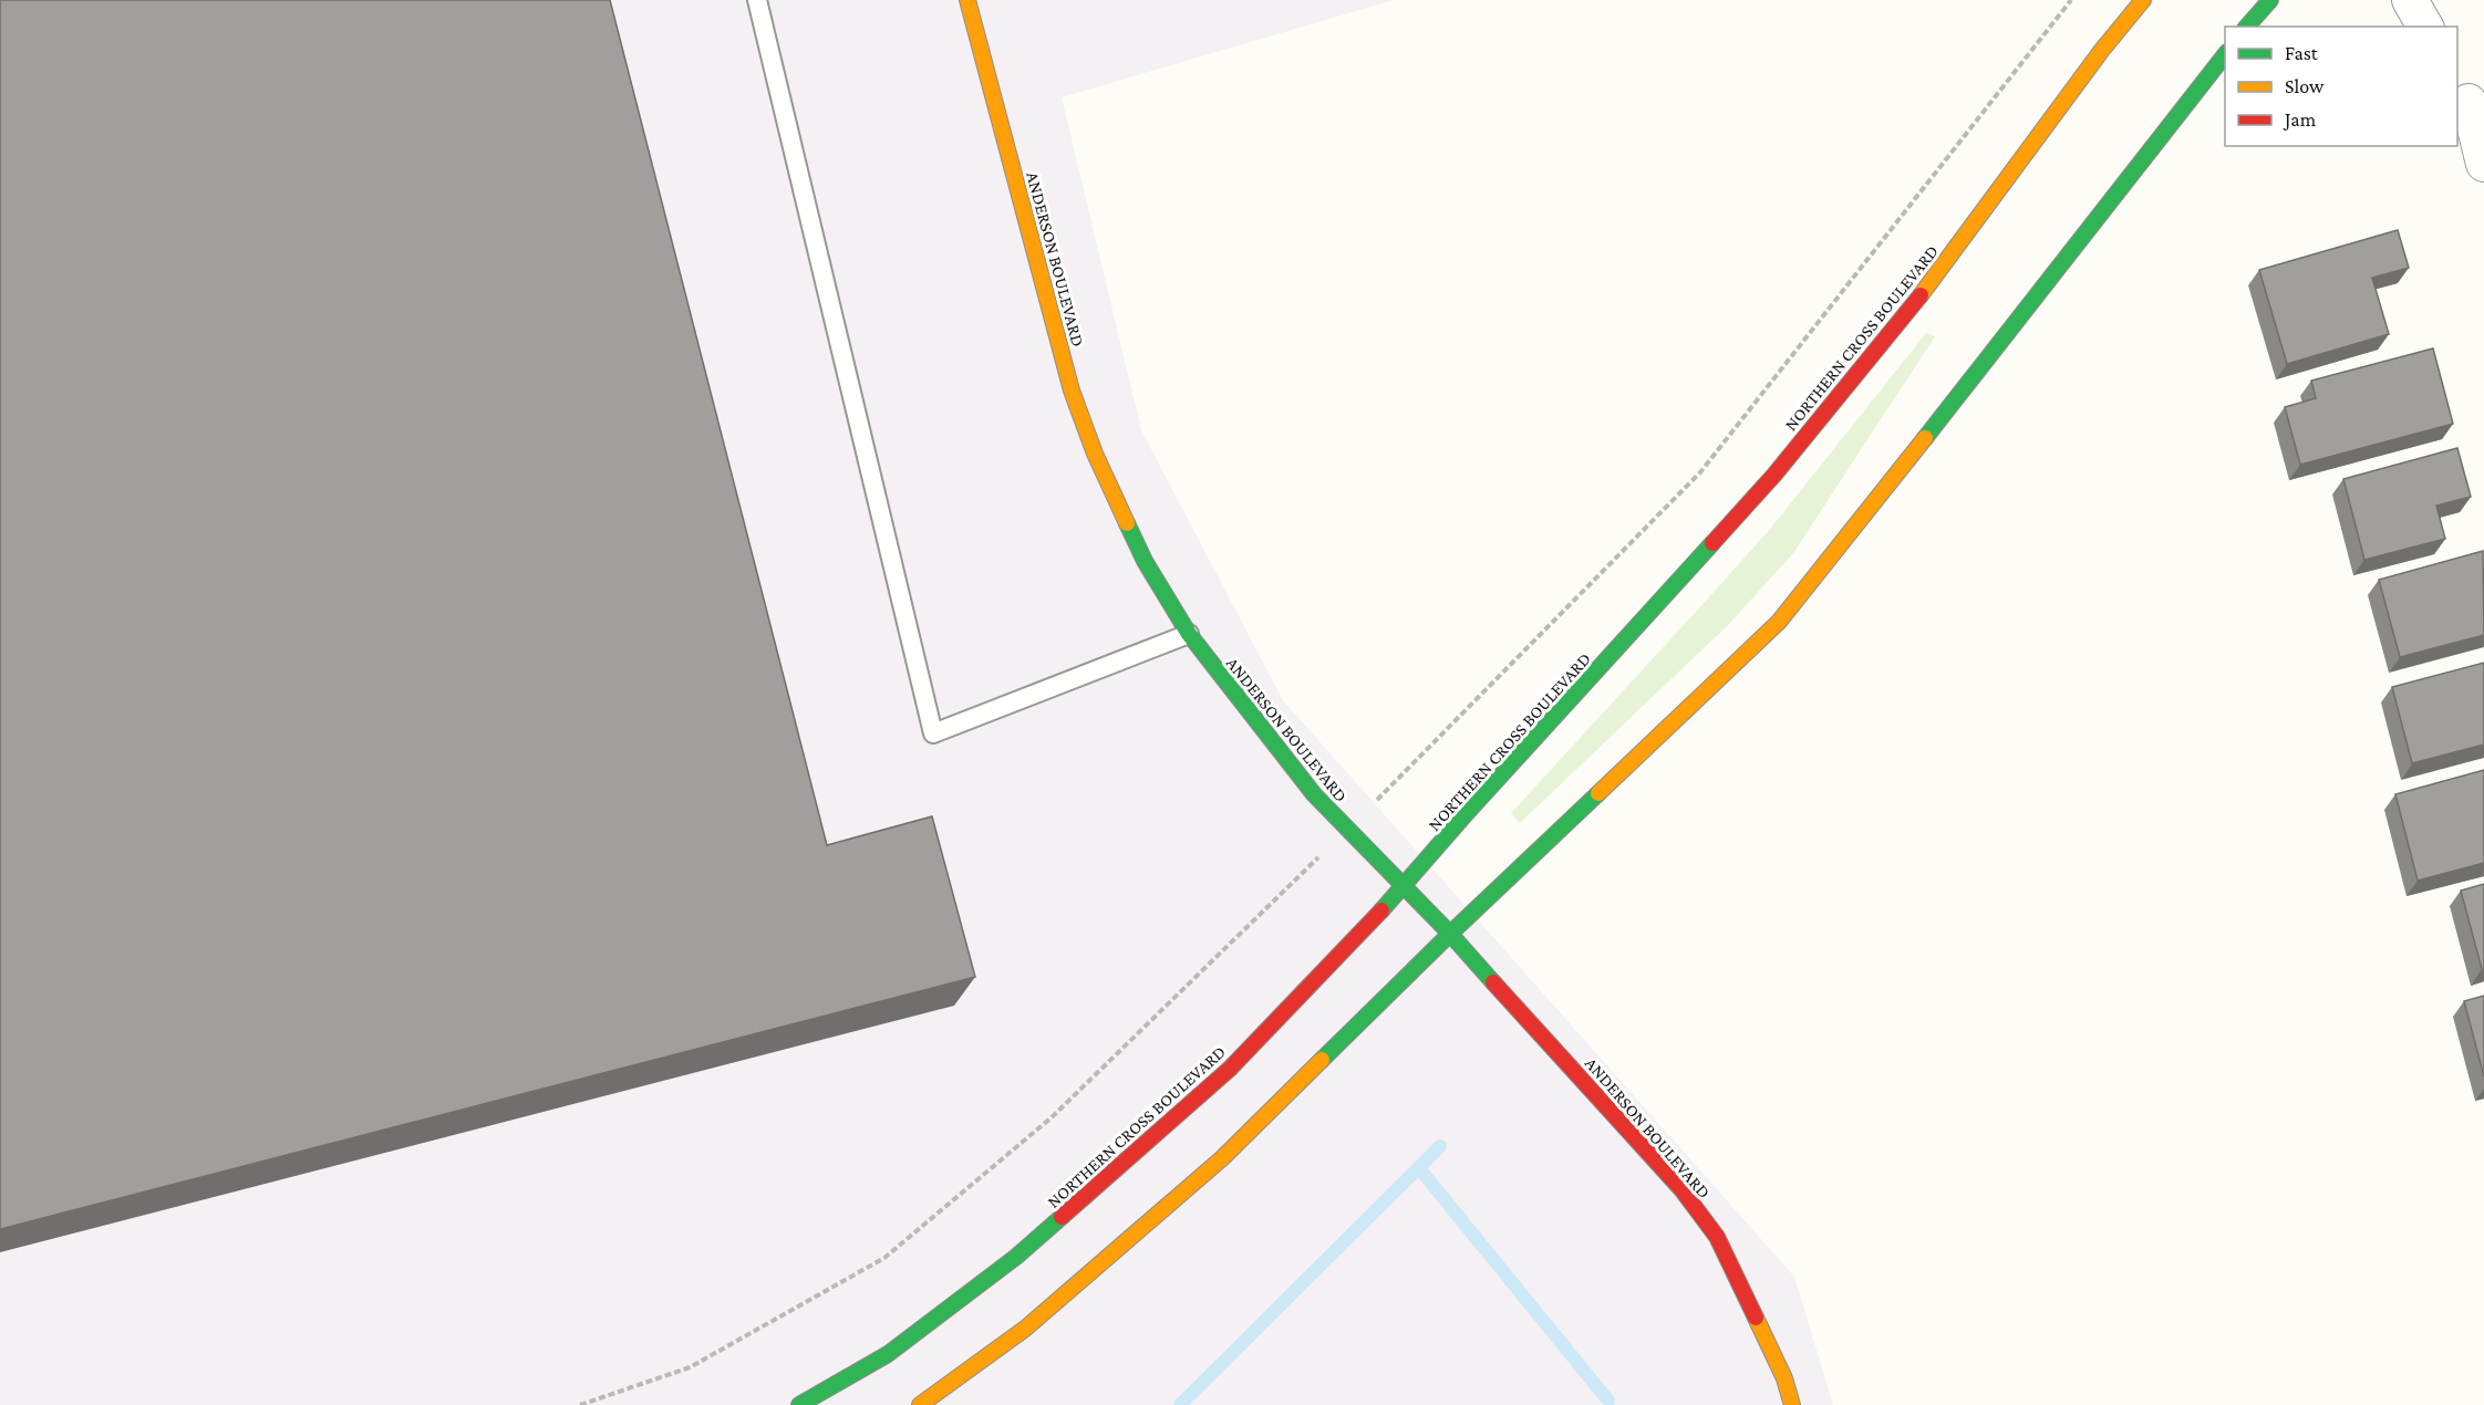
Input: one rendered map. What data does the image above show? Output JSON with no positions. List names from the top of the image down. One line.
{"streets":{"street":["ANDERSON BOULEVARD","NORTHERN CROSS BOULEVARD"]},"crossings":[["ANDERSON BOULEVARD","NORTHERN CROSS BOULEVARD"]],"legend":["Fast","Slow","Jam"]}
